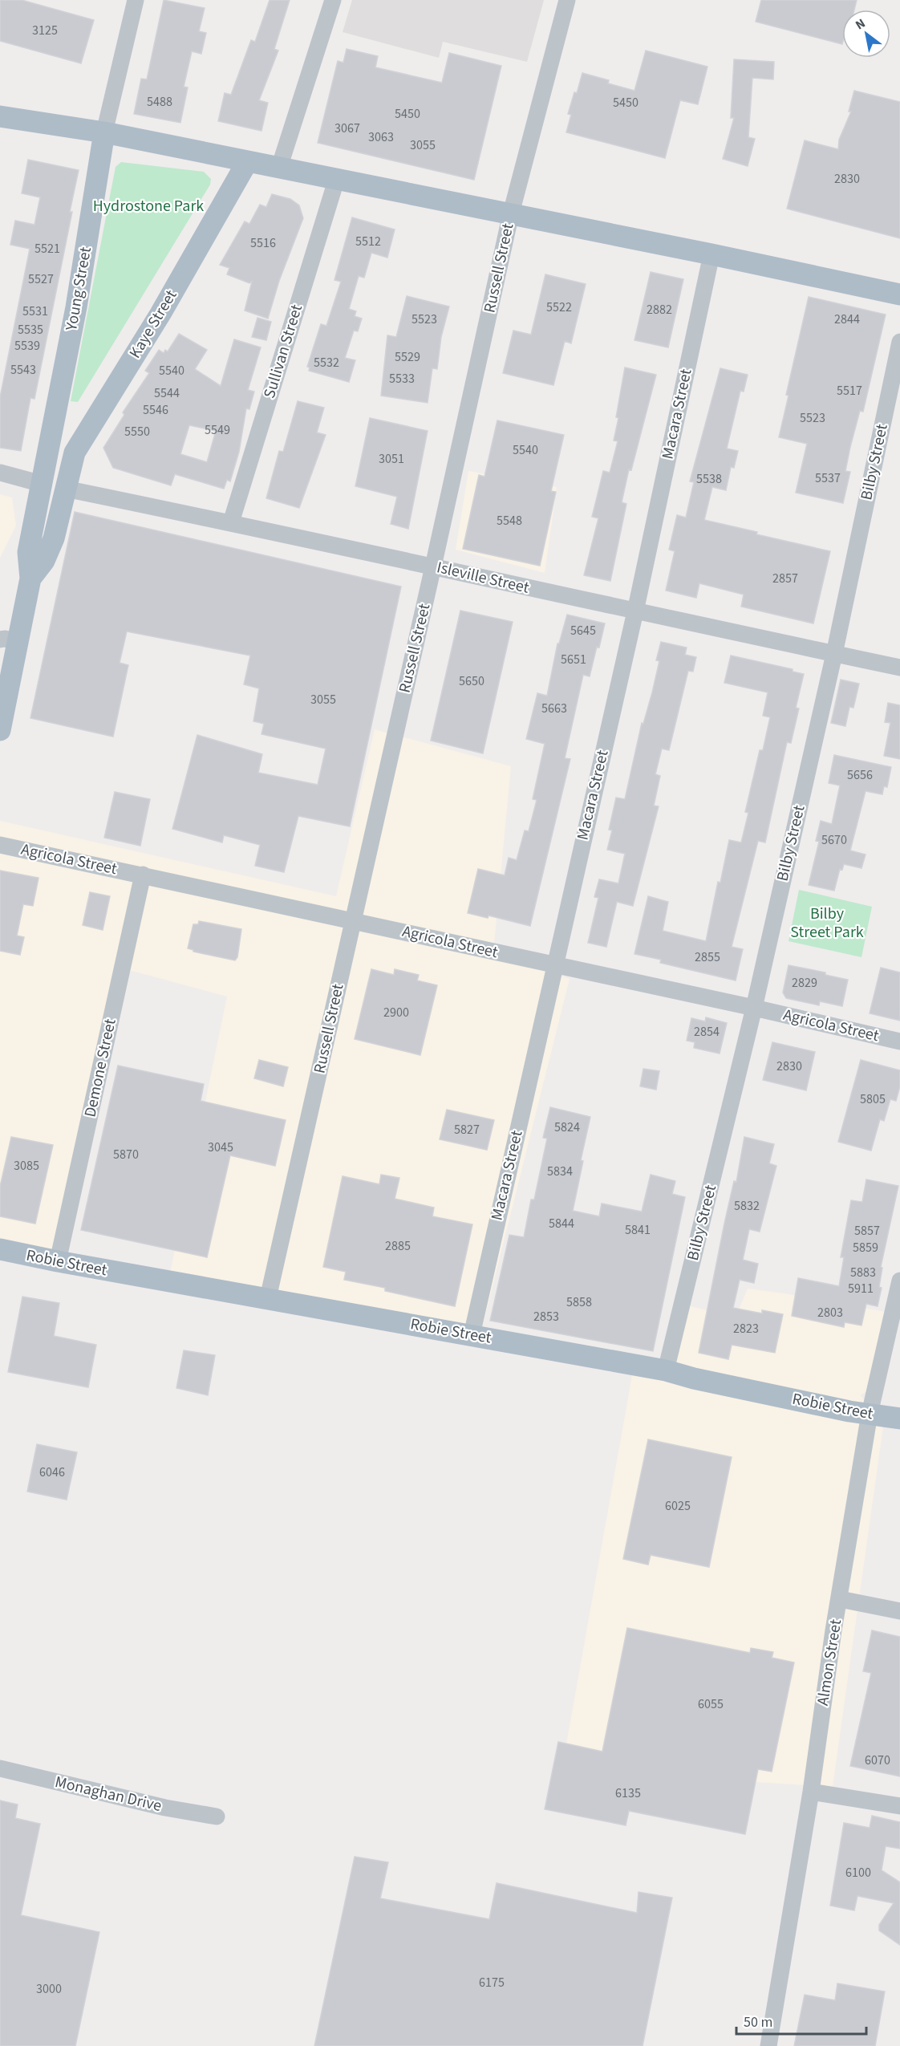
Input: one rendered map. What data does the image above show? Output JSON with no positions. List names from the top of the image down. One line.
{"streets":{"main road":["Young Street","Kaye Street","Robie Street"],"street":["Russell Street","Sullivan Street","Macara Street","Bilby Street","Isleville Street","Agricola Street","Demone Street","Almon Street","Monaghan Drive"]},"crossings":[["Russell Street","Isleville Street"],["Russell Street","Agricola Street"],["Russell Street","Robie Street"],["Young Street","Kaye Street"],["Young Street","Isleville Street"],["Kaye Street","Isleville Street"],["Sullivan Street","Isleville Street"],["Macara Street","Isleville Street"],["Macara Street","Agricola Street"],["Macara Street","Robie Street"],["Bilby Street","Isleville Street"],["Bilby Street","Agricola Street"],["Bilby Street","Robie Street"],["Agricola Street","Demone Street"],["Demone Street","Robie Street"],["Robie Street","Almon Street"]],"parks":["Hydrostone Park","Bilby Street Park"],"house_numbers":["3125","5488","5450","5450","3067","3063","3055","2830","5512","5516","5521","5527","5522","2882","5531","5523","2844","5535","5539","5529","5532","5543","5540","5533","5517","5544","5546","5523","5549","5550","5540","3051","5537","5538","5548","2857","5645","5651","5650","3055","5663","5656","5670","2855","2829","2900","2854","2830","5805","5824","5827","3045","5870","3085","5834","5832","5844","5841","5857","2885","5859","5883","5911","5858","2803","2853","2823","6046","6025","6055","6070","6135","6100","6175","3000"],"scale_bar":"50 m","north":"top left"}
